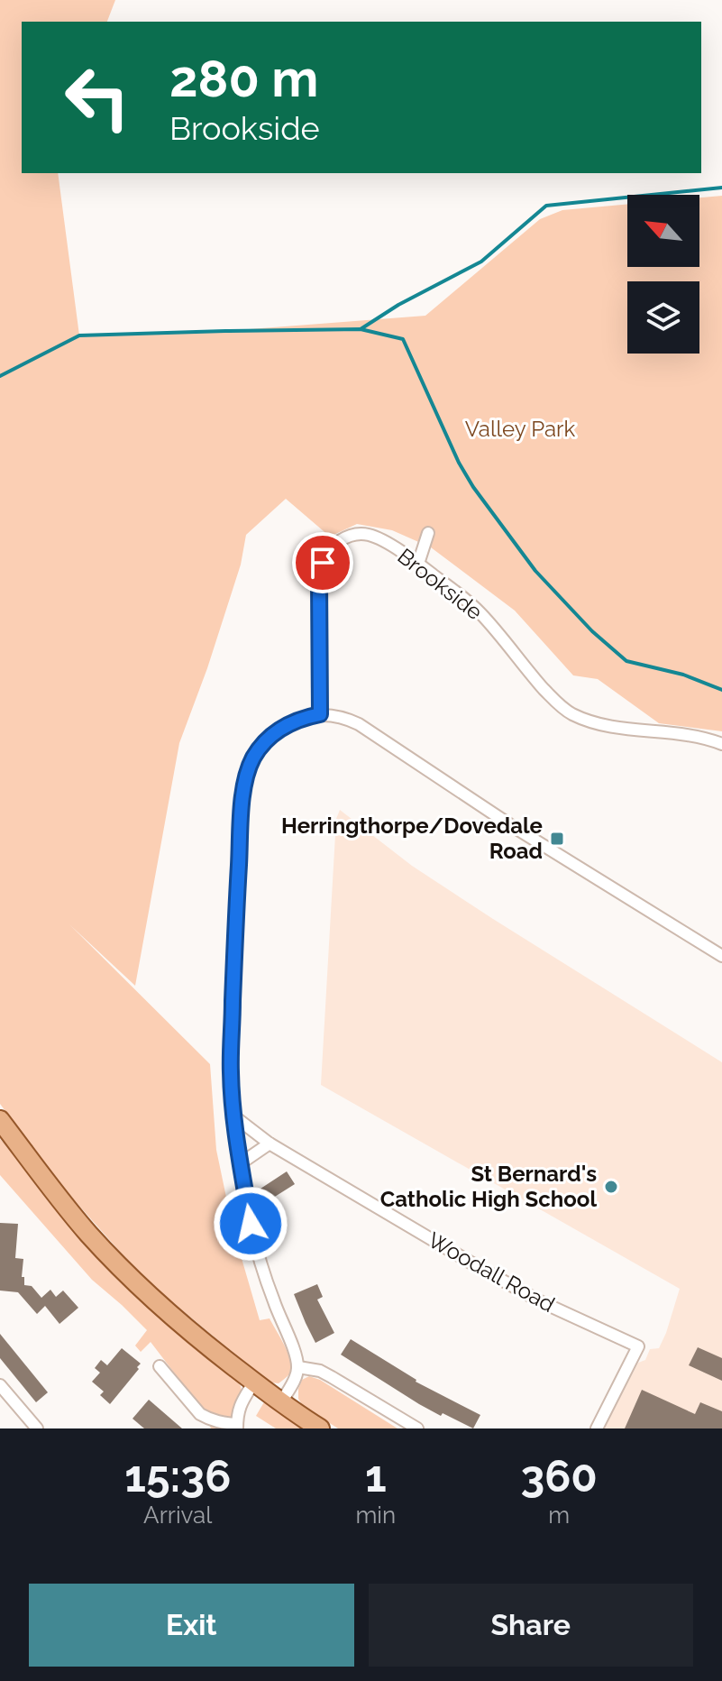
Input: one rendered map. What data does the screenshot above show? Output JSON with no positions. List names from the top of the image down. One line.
{"streets":{"street":["Brookside","Woodall Road"]},"parks":["Valley Park"],"places":{"transit":["Herringthorpe/Dovedale Road"],"other":["St Bernard's Catholic High School"]},"north":"top left","page":{"turn":["280 m","Brookside"],"eta":["15:36","Arrival","1","min","360","m"],"buttons":["Exit","Share"]}}
